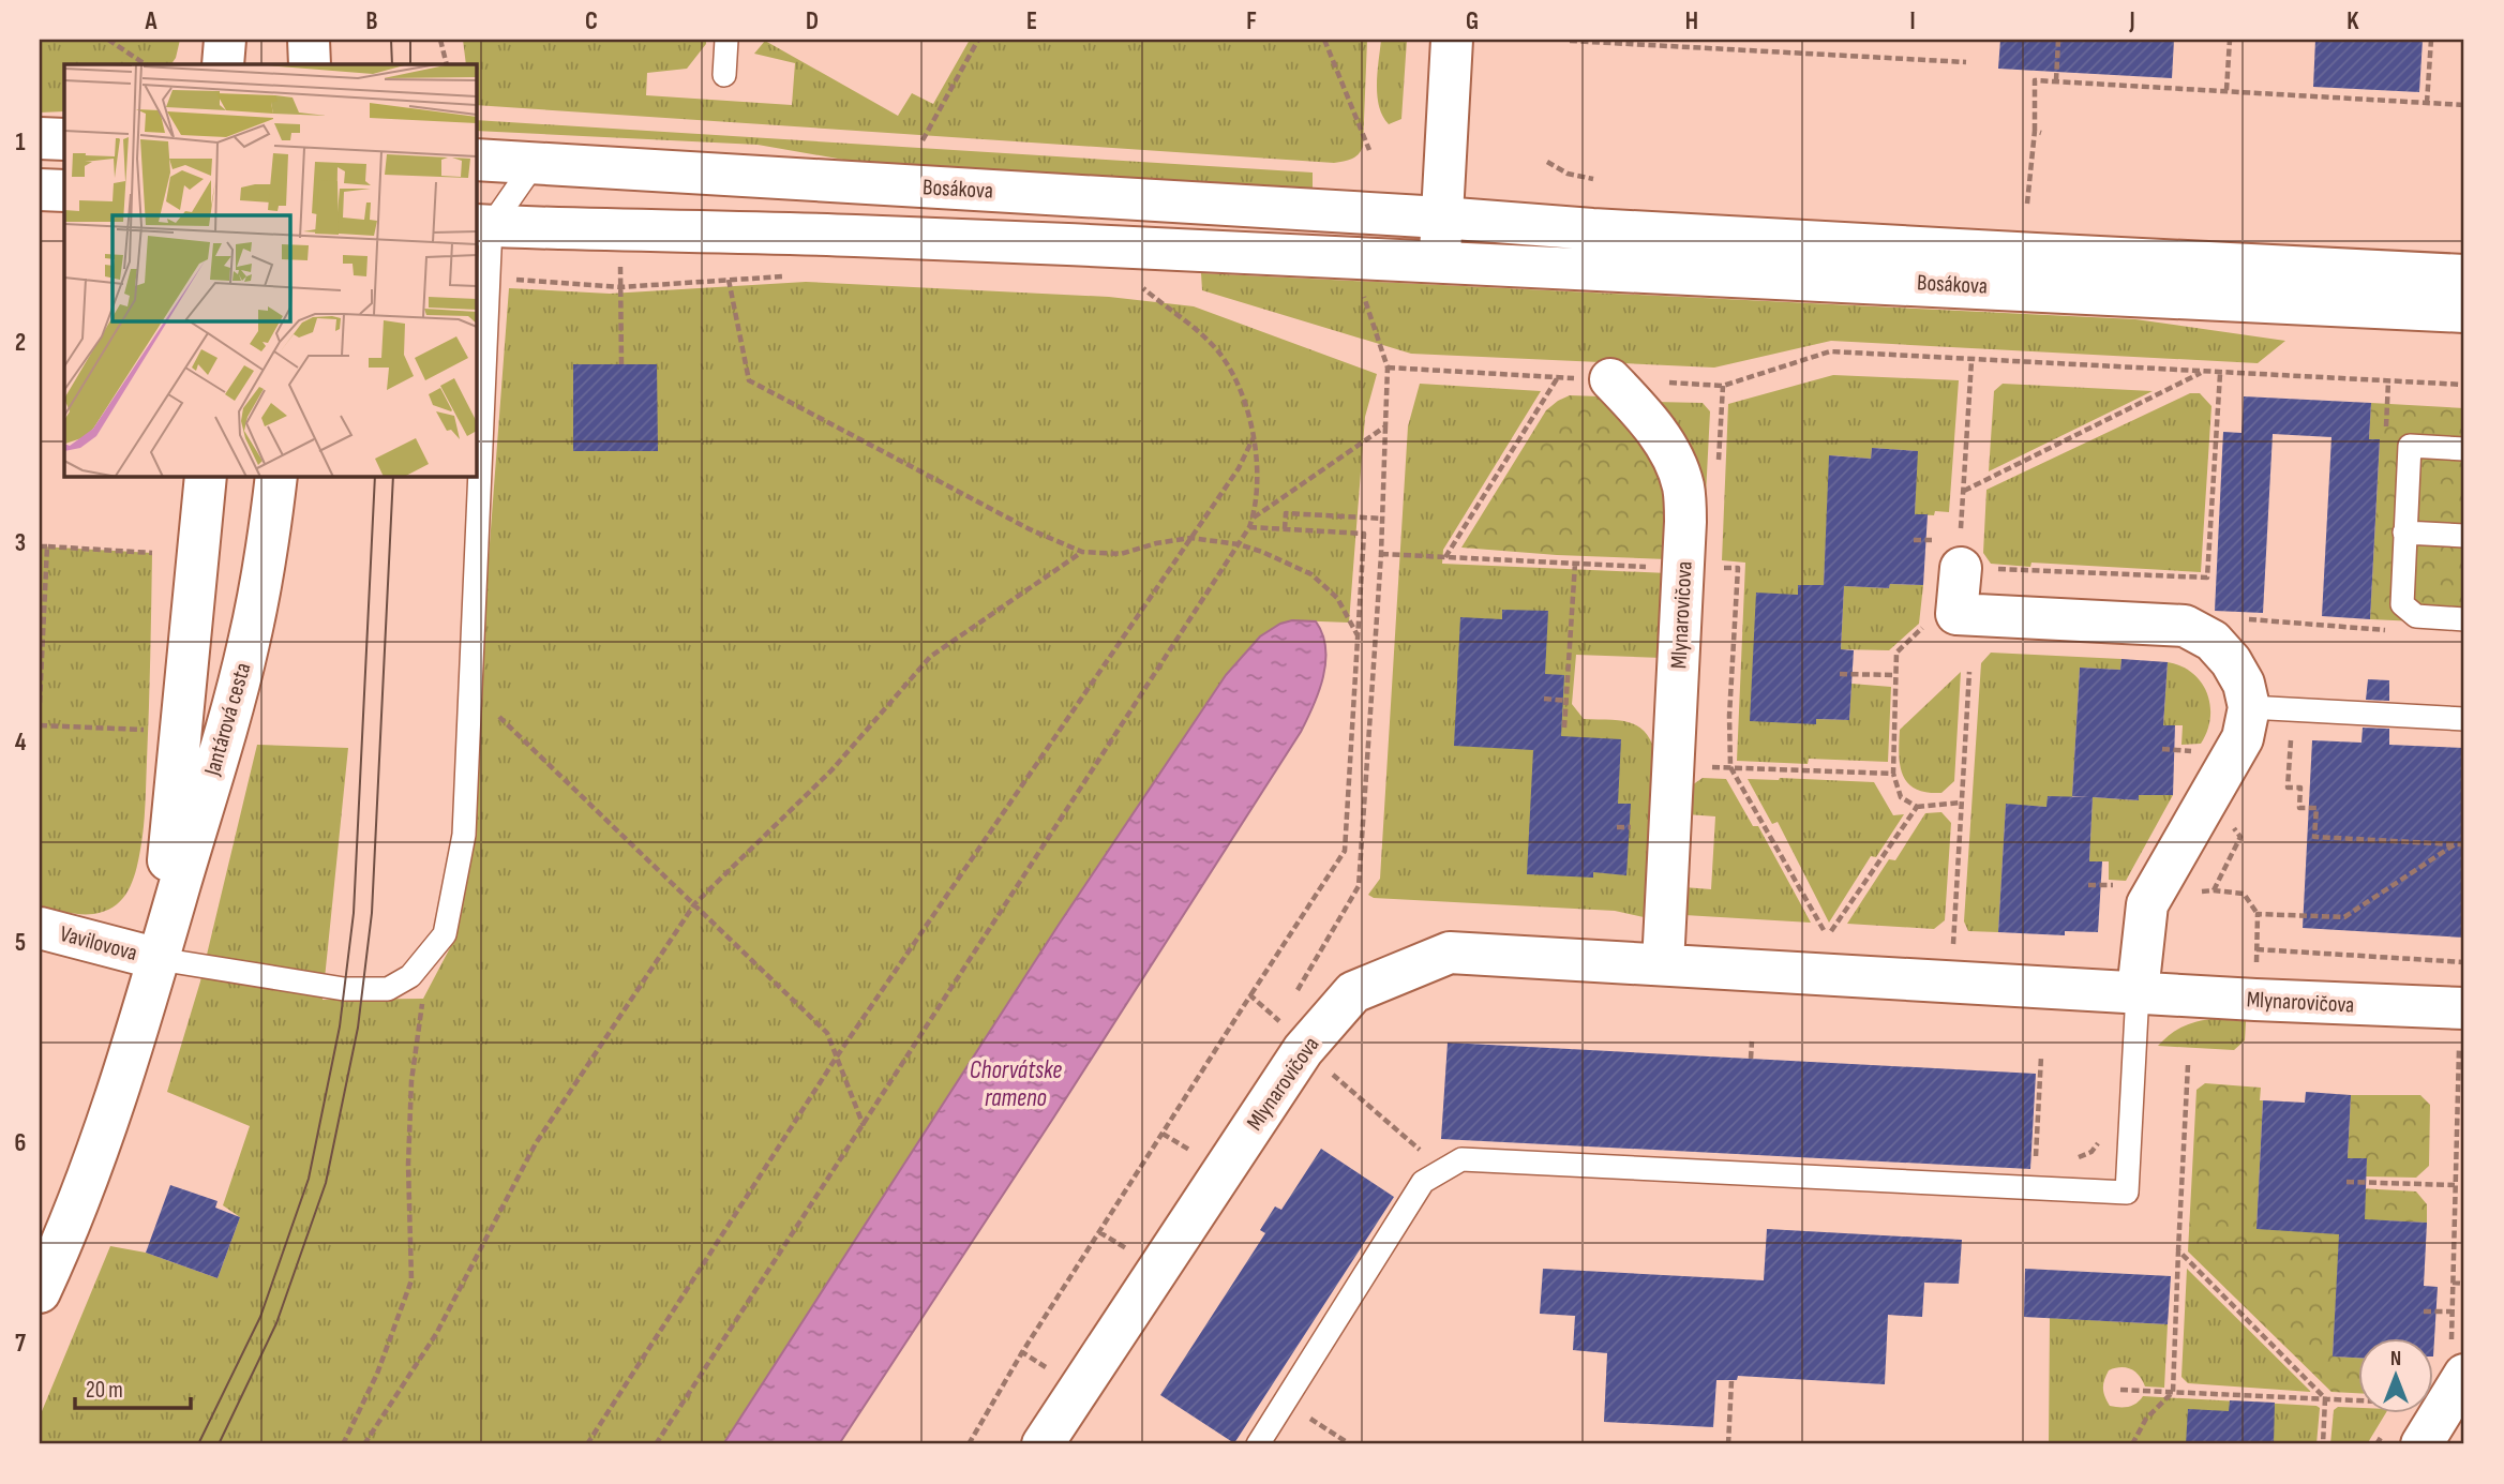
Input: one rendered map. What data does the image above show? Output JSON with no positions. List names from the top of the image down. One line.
{"streets":{"street":["Bosákova","Mlynarovičova","Jantárová cesta","Vavilovova"]},"crossings":[["Jantárová cesta","Vavilovova"]],"water":["Chorvátske rameno"],"scale_bar":"20 m","north":"top","grid":{"columns":["A","B","C","D","E","F","G","H","I","J","K"],"rows":["1","2","3","4","5","6","7"]}}
